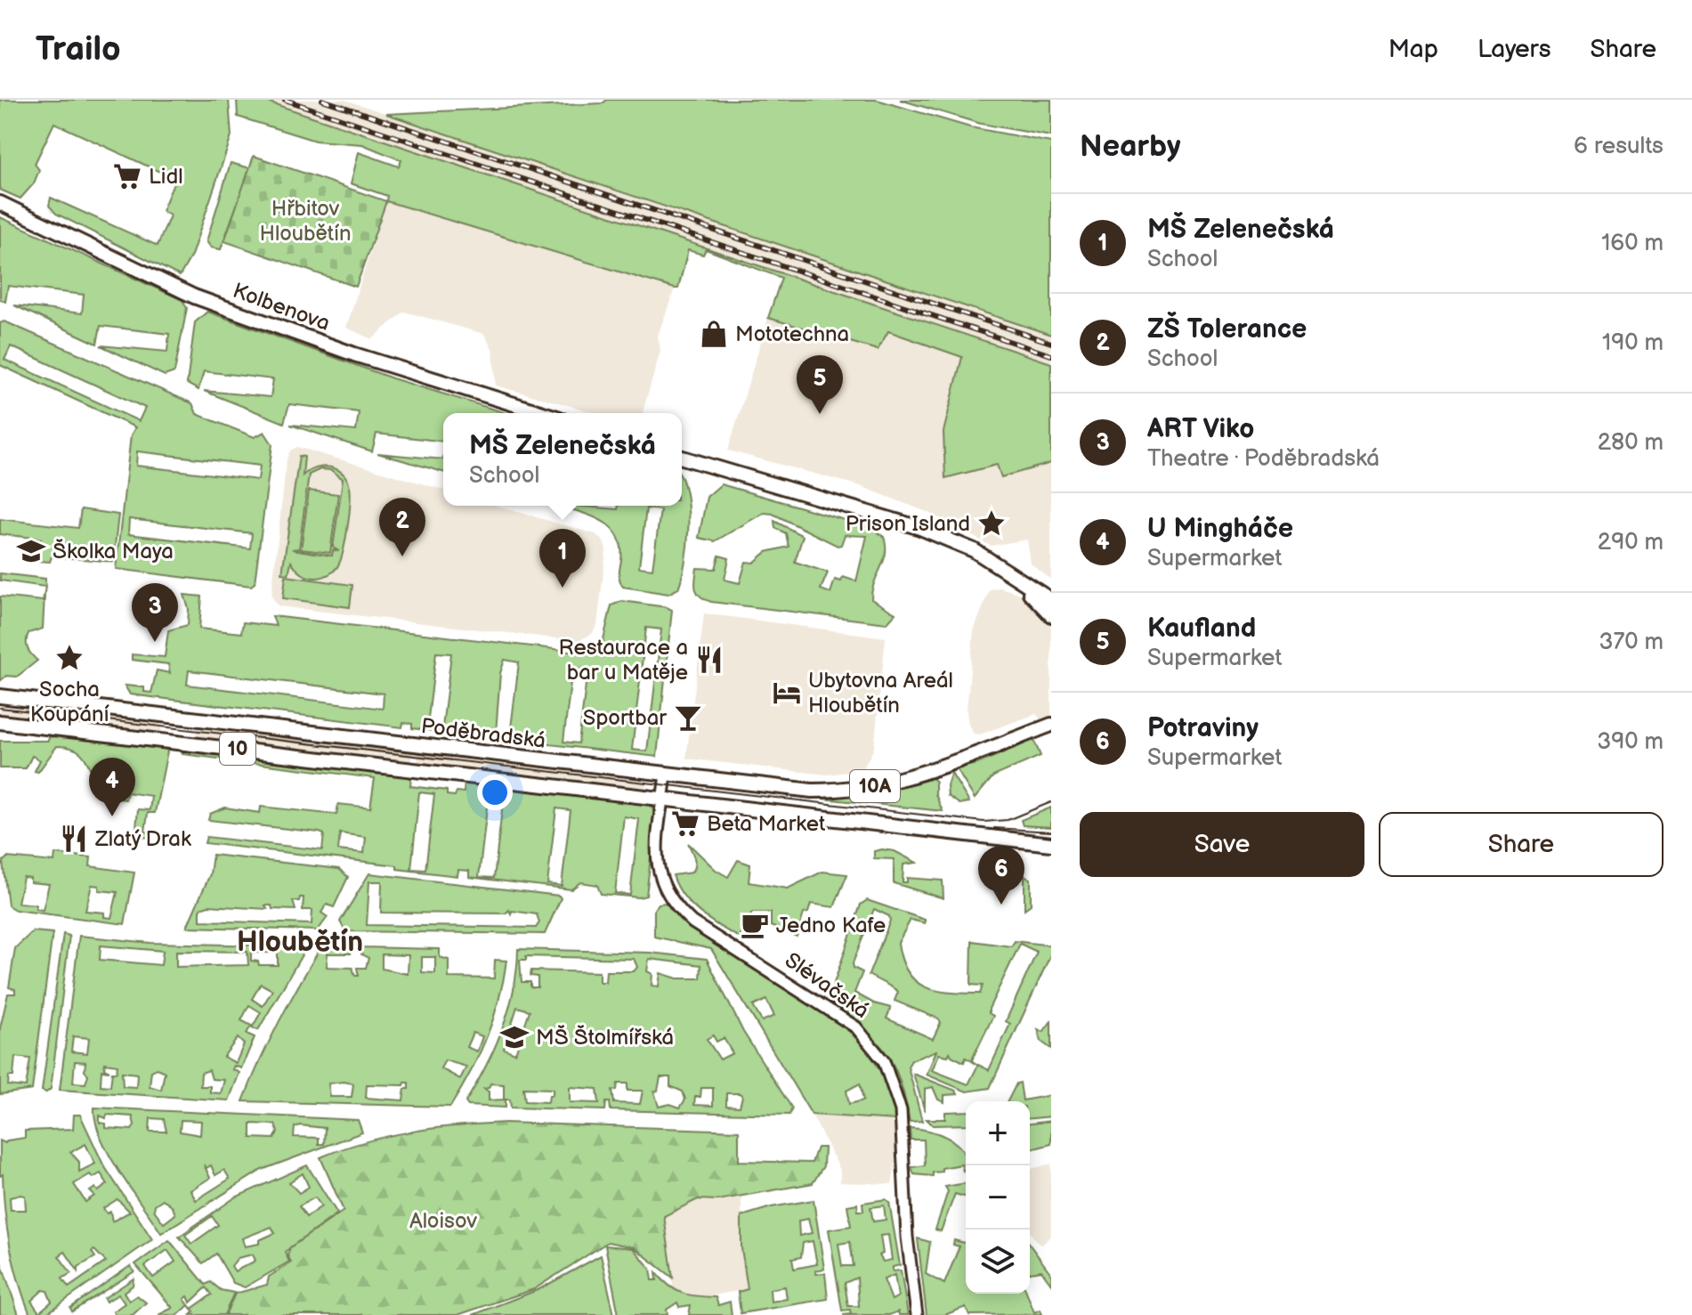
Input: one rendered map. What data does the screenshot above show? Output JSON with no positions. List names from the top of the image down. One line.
{"streets":{"main road":["Kolbenova","Poděbradská","10","10A"],"street":["Slévačská"]},"crossings":[["Poděbradská","Slévačská"]],"districts":["Hloubětín"],"parks":["Hřbitov Hloubětín","Aloisov"],"places":{"supermarket":["Lidl","Beta Market"],"shop":["Mototechna"],"place":["Prison Island","Socha Koupání"],"school or university":["Školka Maya","MŠ Štolmířská"],"restaurant":["Restaurace a bar u Matěje","Zlatý Drak"],"hotel":["Ubytovna Areál Hloubětín"],"bar":["Sportbar"],"cafe":["Jedno Kafe"]},"page":{"header":"Trailo","nav":["Map","Layers","Share"],"heading":["Nearby","6 results"],"list":[{"mark":"1","name":"MŠ Zelenečská","note":"School","value":"160 m"},{"mark":"2","name":"ZŠ Tolerance","note":"School","value":"190 m"},{"mark":"3","name":"ART Viko","note":"Theatre · Poděbradská","value":"280 m"},{"mark":"4","name":"U Mingháče","note":"Supermarket","value":"290 m"},{"mark":"5","name":"Kaufland","note":"Supermarket","value":"370 m"},{"mark":"6","name":"Potraviny","note":"Supermarket","value":"390 m"}],"pins":["5","2","1","3","4","6"],"popup":["MŠ Zelenečská","School"],"buttons":["Save","Share"],"map_buttons":["+","−"]}}
